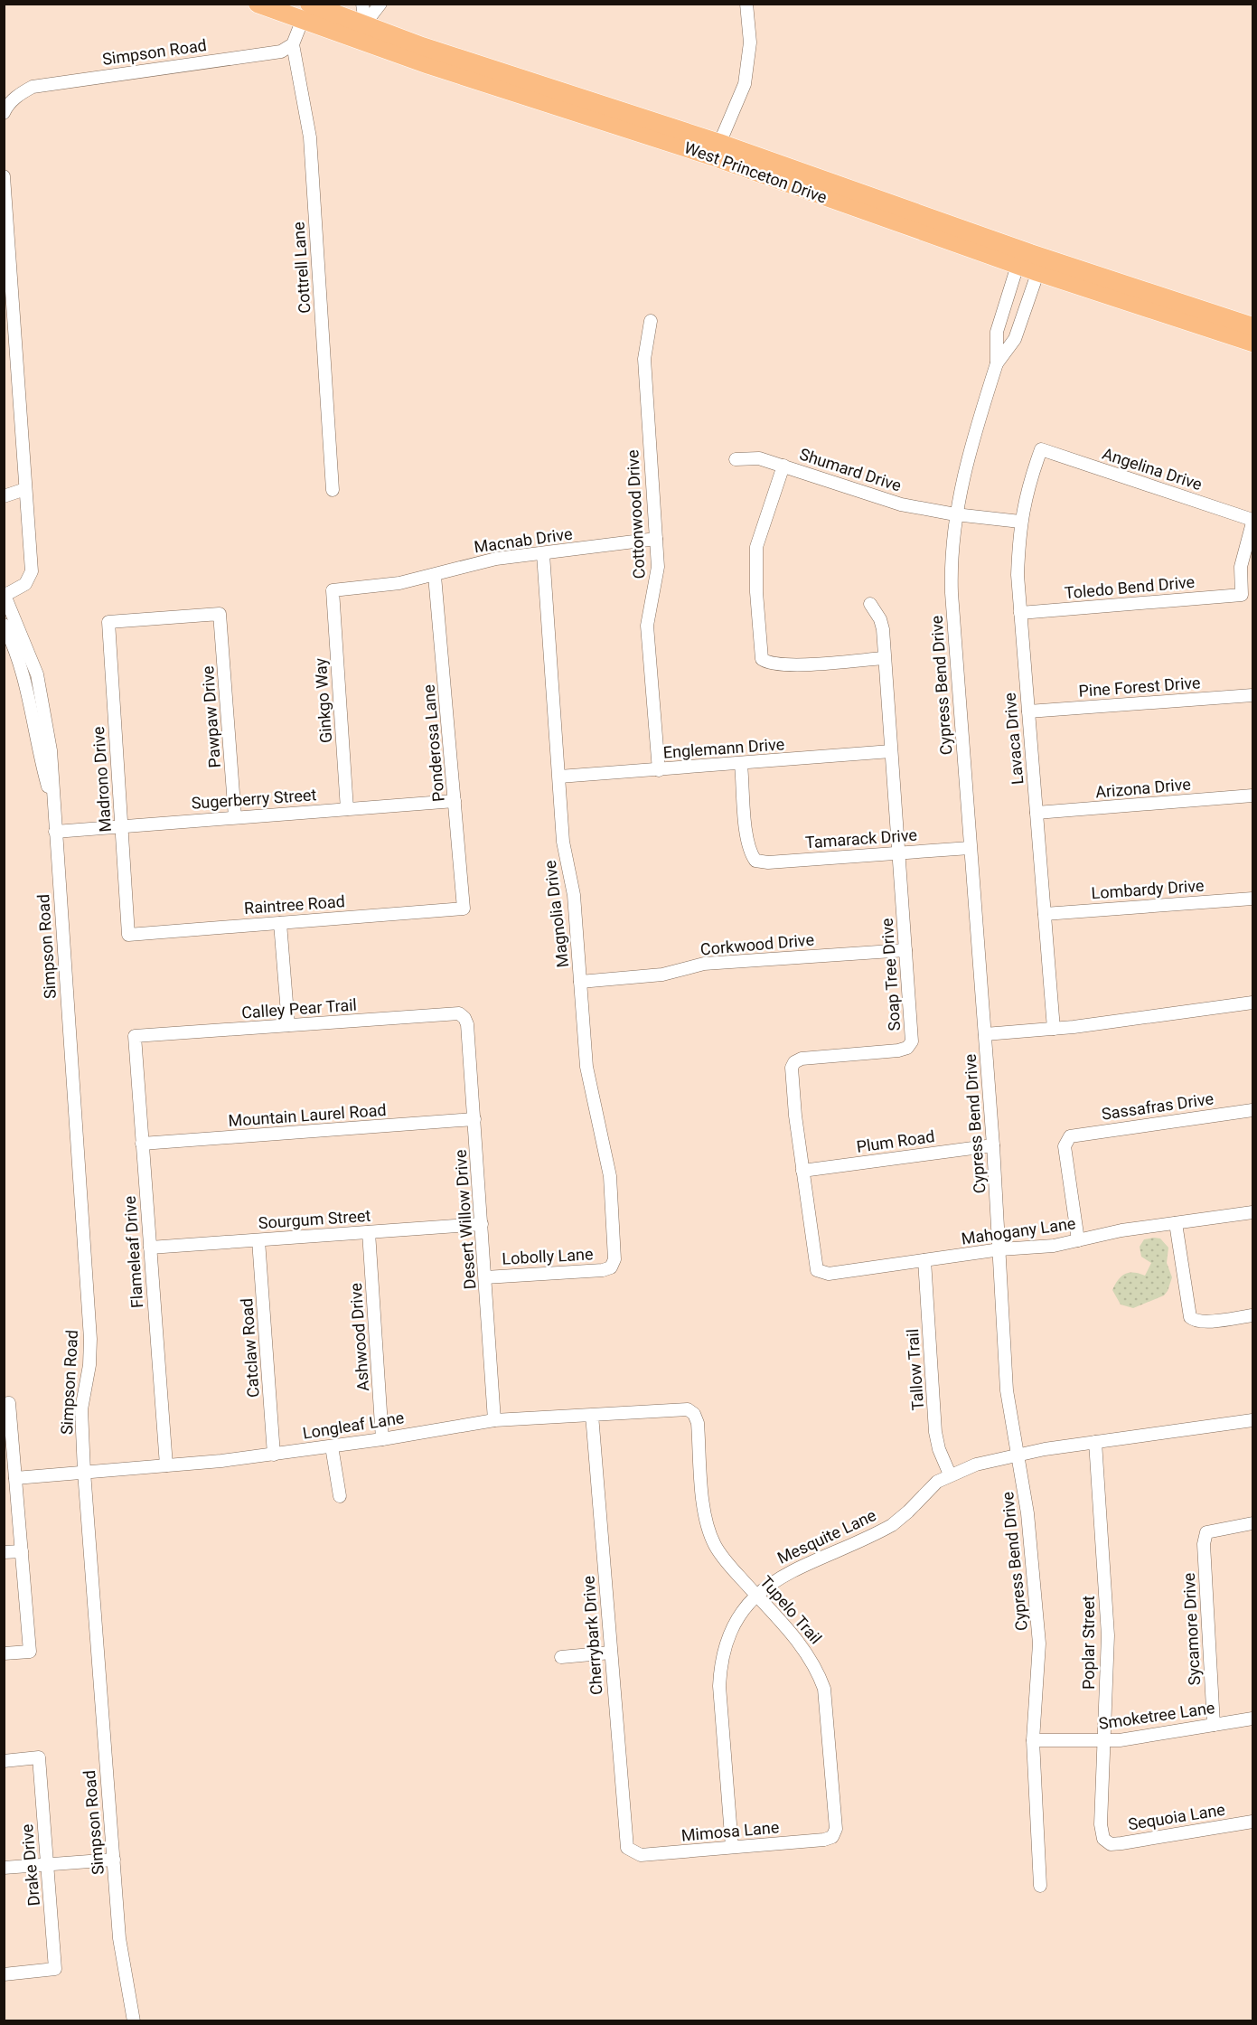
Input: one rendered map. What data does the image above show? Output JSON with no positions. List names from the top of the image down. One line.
{"streets":{"highway":["West Princeton Drive"],"street":["Simpson Road","Cottrell Lane","Angelina Drive","Shumard Drive","Cottonwood Drive","Macnab Drive","Toledo Bend Drive","Cypress Bend Drive","Pine Forest Drive","Ginkgo Way","Pawpaw Drive","Lavaca Drive","Ponderosa Lane","Englemann Drive","Madrono Drive","Arizona Drive","Sugerberry Street","Tamarack Drive","Lombardy Drive","Raintree Road","Magnolia Drive","Corkwood Drive","Soap Tree Drive","Calley Pear Trail","Sassafras Drive","Mountain Laurel Road","Plum Road","Sourgum Street","Desert Willow Drive","Mahogany Lane","Flameleaf Drive","Lobolly Lane","Ashwood Drive","Catclaw Road","Tallow Trail","Longleaf Lane","Mesquite Lane","Tupelo Trail","Sycamore Drive","Cherrybark Drive","Poplar Street","Smoketree Lane","Sequoia Lane","Mimosa Lane","Drake Drive"]},"crossings":[["Simpson Road","Cottrell Lane"],["Simpson Road","Sugerberry Street"],["Simpson Road","Longleaf Lane"],["West Princeton Drive","Cypress Bend Drive"],["Angelina Drive","Toledo Bend Drive"],["Angelina Drive","Lavaca Drive"],["Shumard Drive","Cypress Bend Drive"],["Shumard Drive","Lavaca Drive"],["Cottonwood Drive","Macnab Drive"],["Cottonwood Drive","Englemann Drive"],["Macnab Drive","Ginkgo Way"],["Macnab Drive","Ponderosa Lane"],["Macnab Drive","Magnolia Drive"],["Toledo Bend Drive","Lavaca Drive"],["Cypress Bend Drive","Tamarack Drive"],["Cypress Bend Drive","Plum Road"],["Cypress Bend Drive","Mahogany Lane"],["Cypress Bend Drive","Mesquite Lane"],["Cypress Bend Drive","Smoketree Lane"],["Pine Forest Drive","Lavaca Drive"],["Ginkgo Way","Sugerberry Street"],["Pawpaw Drive","Madrono Drive"],["Pawpaw Drive","Sugerberry Street"],["Lavaca Drive","Arizona Drive"],["Lavaca Drive","Lombardy Drive"],["Ponderosa Lane","Sugerberry Street"],["Ponderosa Lane","Raintree Road"],["Englemann Drive","Tamarack Drive"],["Englemann Drive","Magnolia Drive"],["Englemann Drive","Soap Tree Drive"],["Madrono Drive","Sugerberry Street"],["Madrono Drive","Raintree Road"],["Tamarack Drive","Soap Tree Drive"],["Magnolia Drive","Corkwood Drive"],["Magnolia Drive","Lobolly Lane"],["Corkwood Drive","Soap Tree Drive"],["Soap Tree Drive","Plum Road"],["Soap Tree Drive","Mahogany Lane"],["Calley Pear Trail","Desert Willow Drive"],["Calley Pear Trail","Flameleaf Drive"],["Sassafras Drive","Mahogany Lane"],["Mountain Laurel Road","Desert Willow Drive"],["Mountain Laurel Road","Flameleaf Drive"],["Sourgum Street","Desert Willow Drive"],["Sourgum Street","Flameleaf Drive"],["Sourgum Street","Ashwood Drive"],["Sourgum Street","Catclaw Road"],["Desert Willow Drive","Lobolly Lane"],["Desert Willow Drive","Longleaf Lane"],["Mahogany Lane","Tallow Trail"],["Flameleaf Drive","Longleaf Lane"],["Ashwood Drive","Longleaf Lane"],["Catclaw Road","Longleaf Lane"],["Tallow Trail","Mesquite Lane"],["Longleaf Lane","Tupelo Trail"],["Longleaf Lane","Cherrybark Drive"],["Mesquite Lane","Tupelo Trail"],["Mesquite Lane","Poplar Street"],["Mesquite Lane","Mimosa Lane"],["Tupelo Trail","Mimosa Lane"],["Sycamore Drive","Smoketree Lane"],["Cherrybark Drive","Mimosa Lane"],["Poplar Street","Smoketree Lane"],["Poplar Street","Sequoia Lane"]]}
